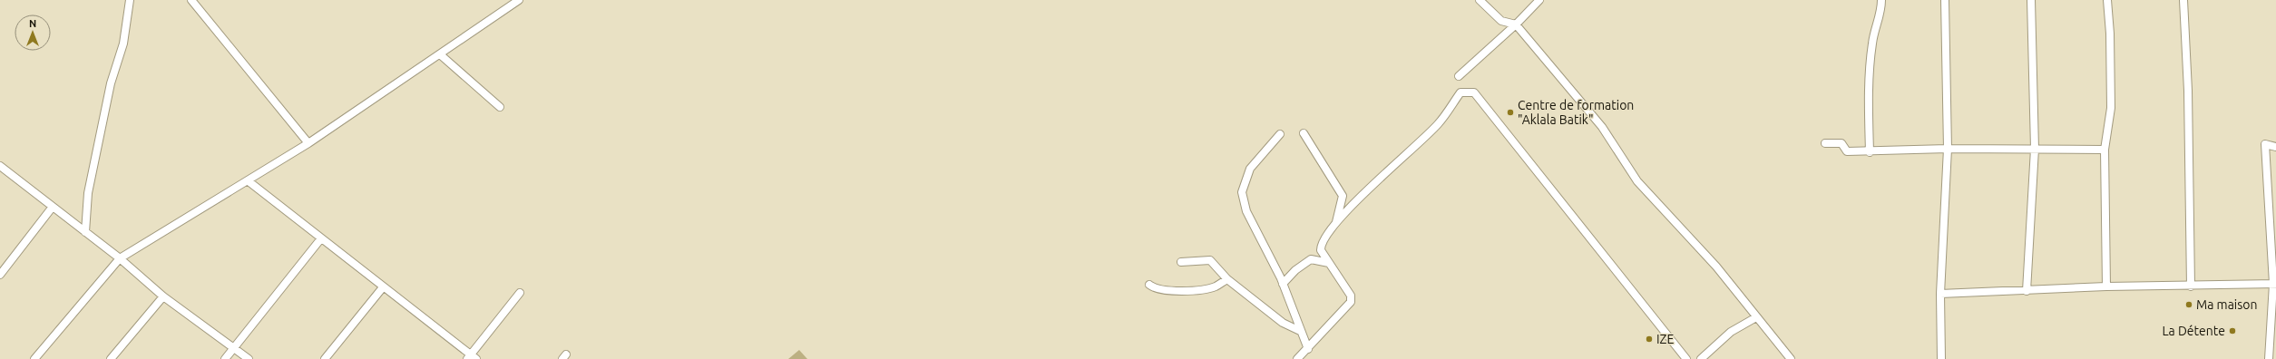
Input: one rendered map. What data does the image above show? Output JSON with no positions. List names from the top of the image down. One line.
{"places":["Centre de formation \"Aklala Batik\"","Ma maison","La Détente","IZE"],"north":"top"}
